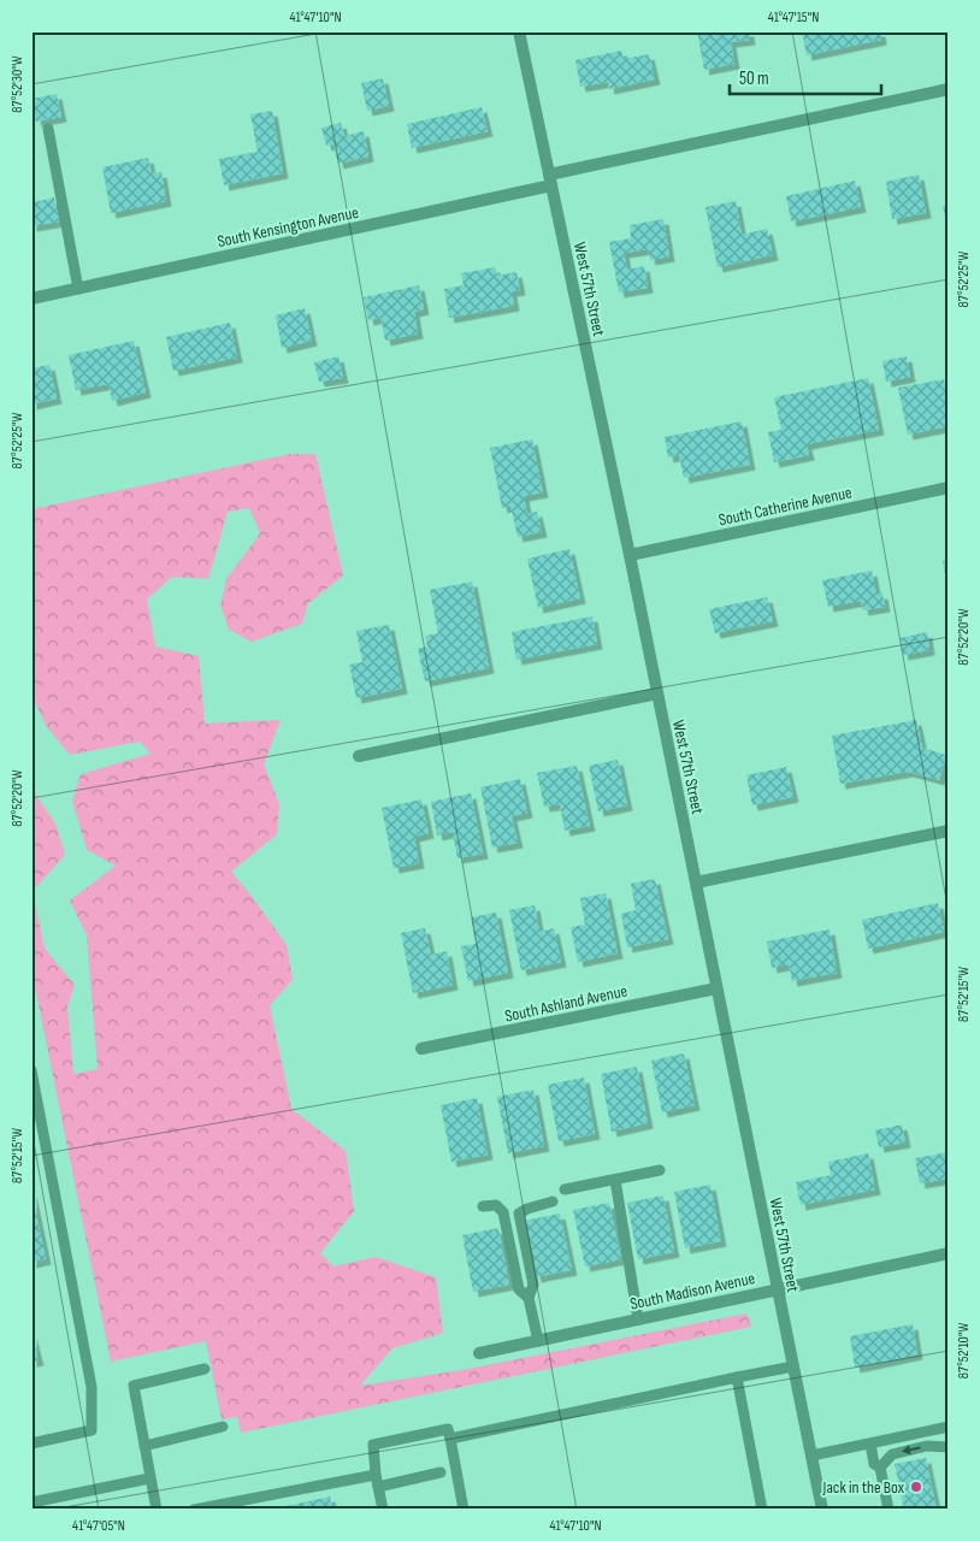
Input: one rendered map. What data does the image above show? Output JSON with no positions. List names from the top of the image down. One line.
{"streets":{"street":["South Kensington Avenue","West 57th Street","South Catherine Avenue","South Ashland Avenue","South Madison Avenue"]},"crossings":[["South Kensington Avenue","West 57th Street"],["West 57th Street","South Catherine Avenue"],["West 57th Street","South Ashland Avenue"],["West 57th Street","South Madison Avenue"]],"places":["Jack in the Box"],"scale_bar":"50 m","coordinates":["41°47'10\"N","41°47'15\"N","87°52'30\"W","87°52'25\"W","87°52'20\"W","87°52'15\"W","87°52'10\"W","41°47'05\"N"]}
